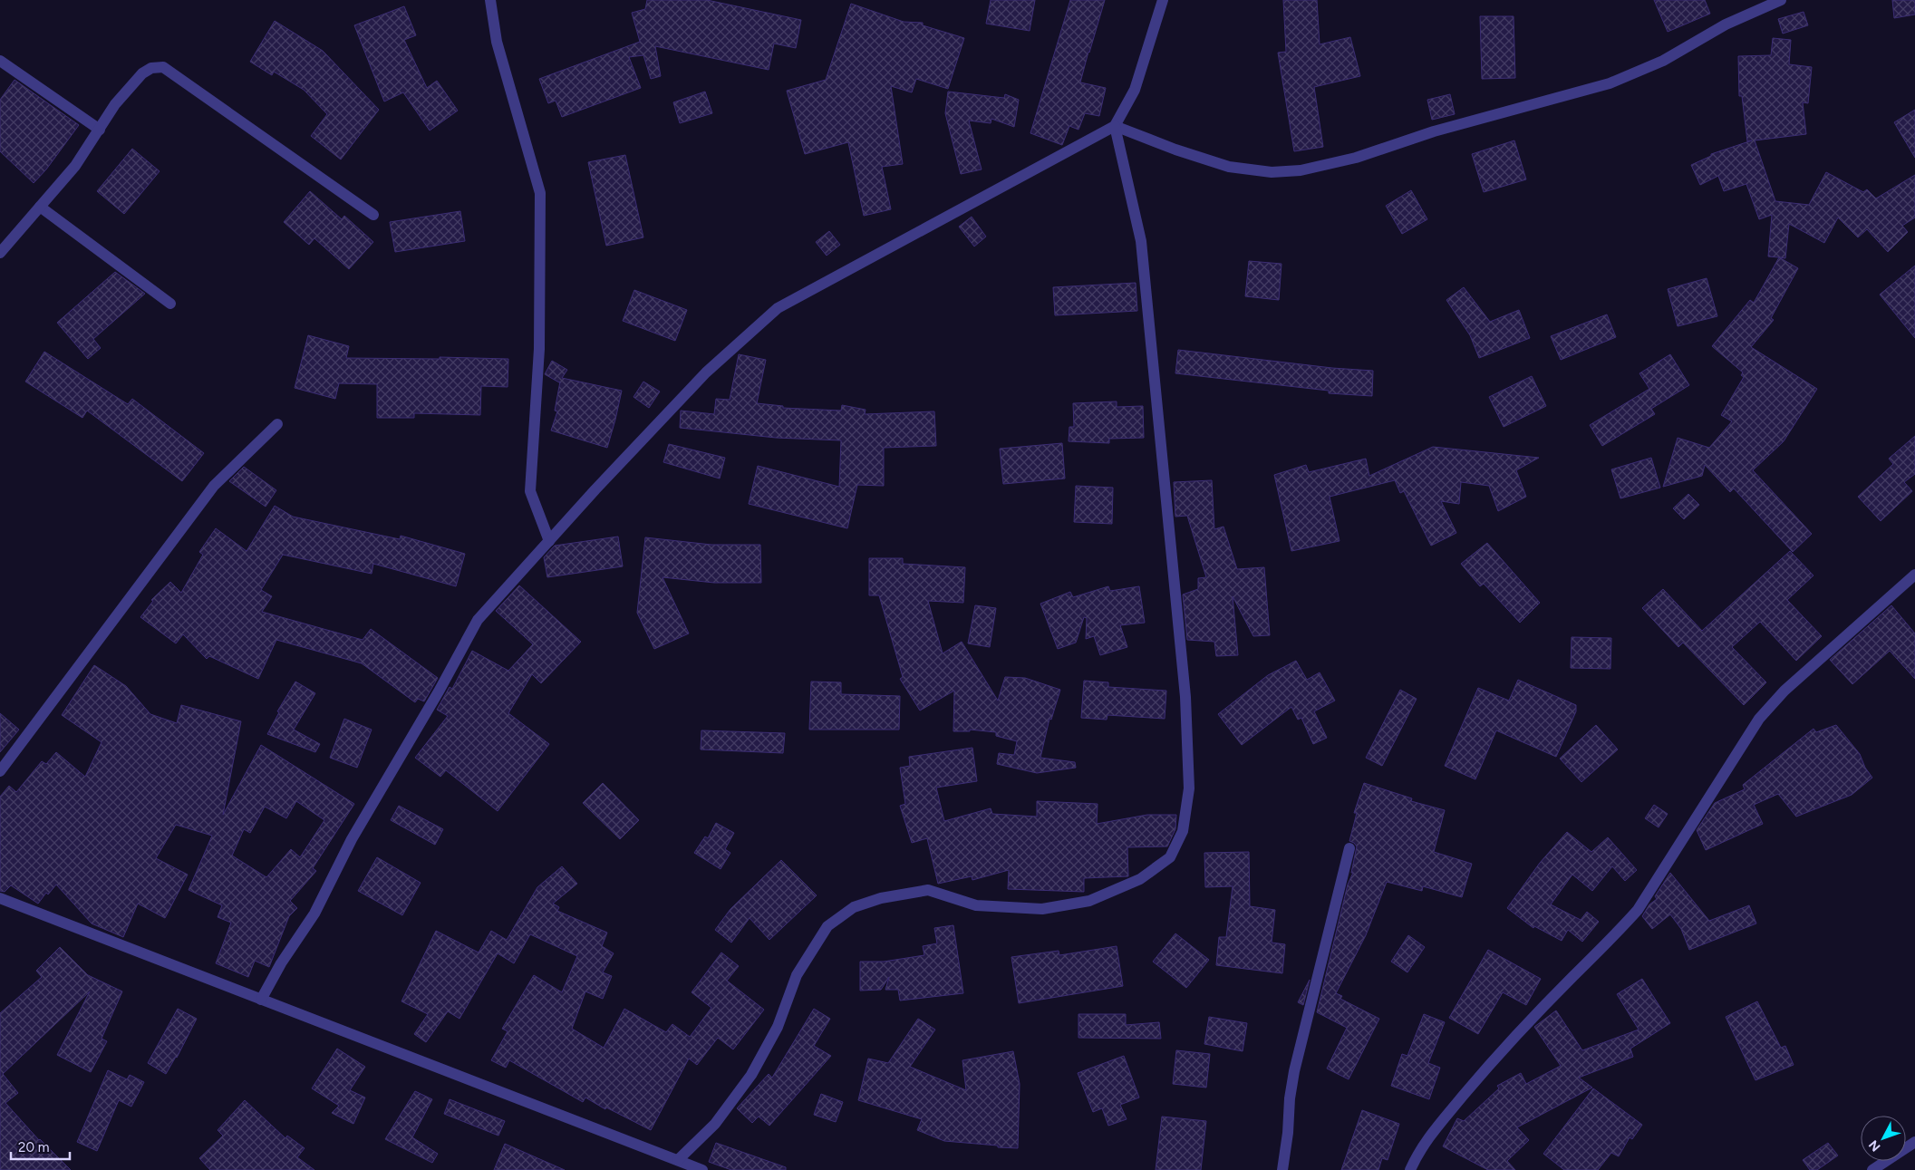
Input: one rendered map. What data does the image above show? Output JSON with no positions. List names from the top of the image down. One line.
{"scale_bar":"20 m","north":"bottom left"}
